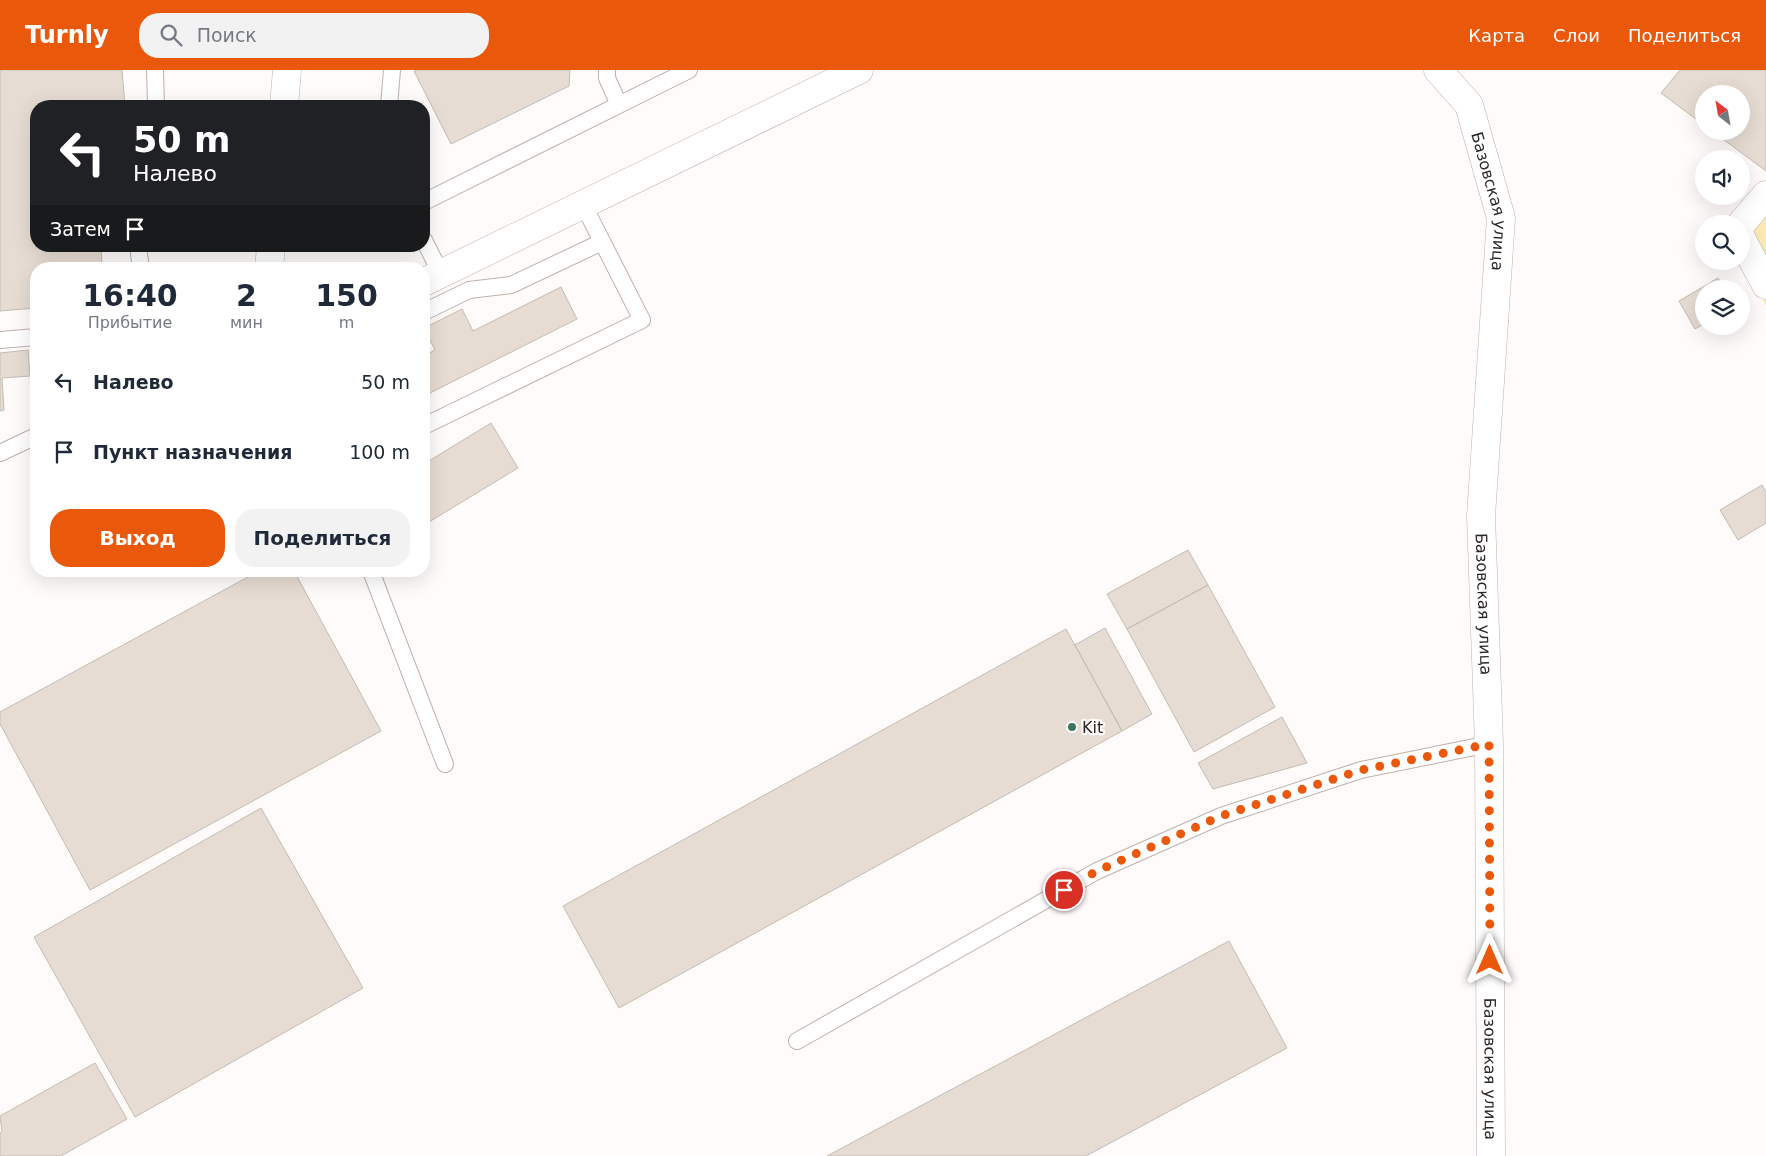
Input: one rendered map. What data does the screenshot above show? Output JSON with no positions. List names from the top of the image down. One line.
{"streets":{"street":["Базовская улица"]},"places":["Kit"],"north":"top left","page":{"header":"Turnly","search":"Поиск","nav":["Карта","Слои","Поделиться"],"turn":["50 m","Налево"],"then":"Затем","eta":["16:40","Прибытие","2","мин","150","m"],"list":[{"name":"Налево","value":"50 m"},{"name":"Пункт назначения","value":"100 m"}],"buttons":["Выход","Поделиться"]}}
